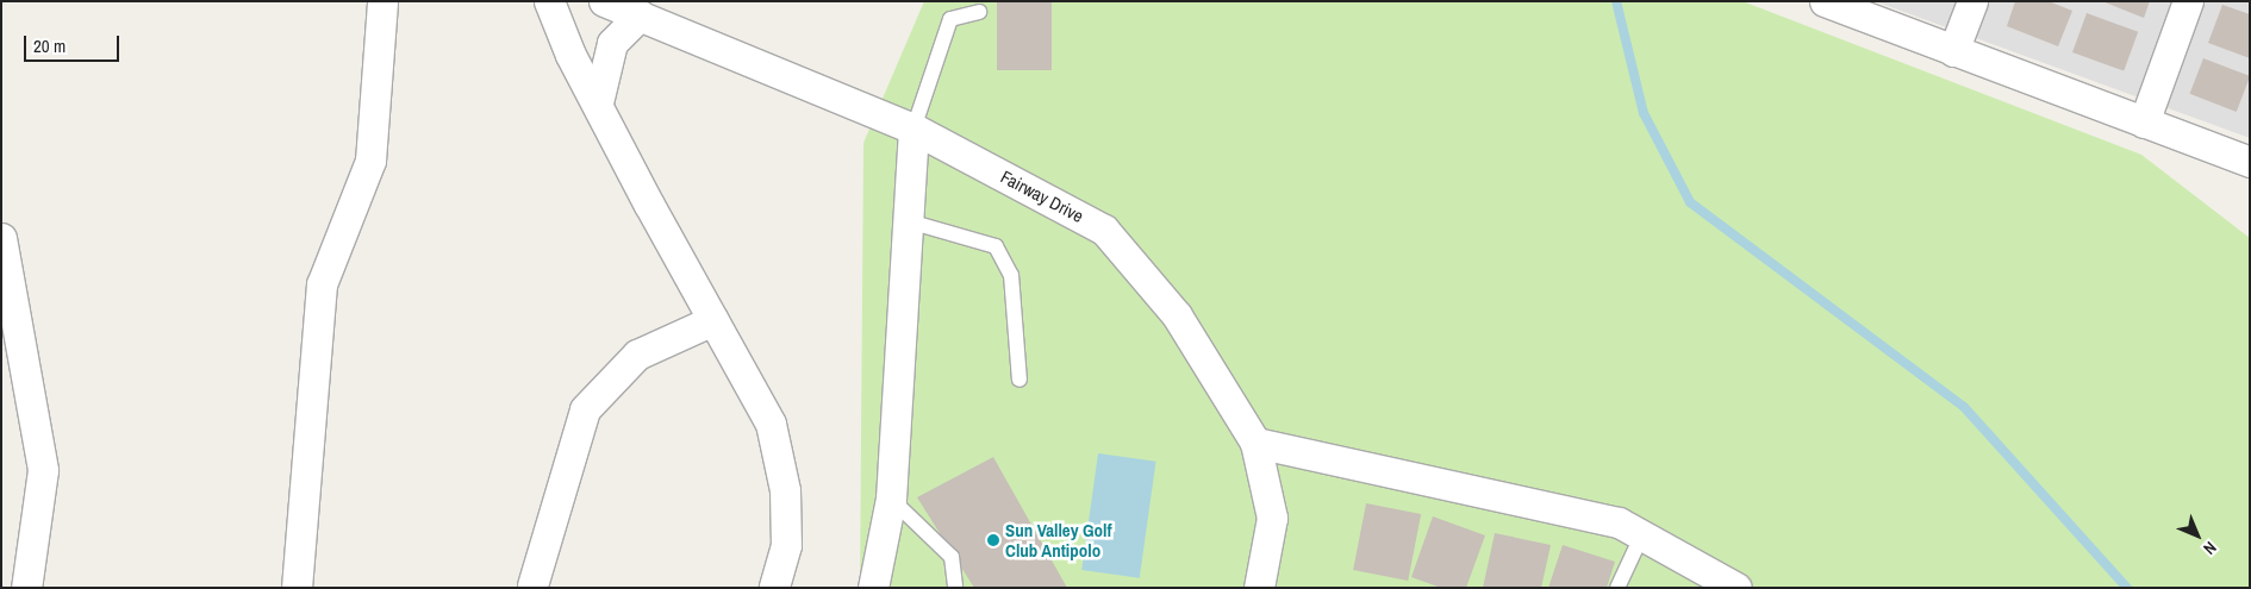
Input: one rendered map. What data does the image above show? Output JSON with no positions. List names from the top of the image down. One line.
{"streets":{"street":["Fairway Drive"]},"places":["Sun Valley Golf Club Antipolo"],"scale_bar":"20 m","north":"bottom right"}
